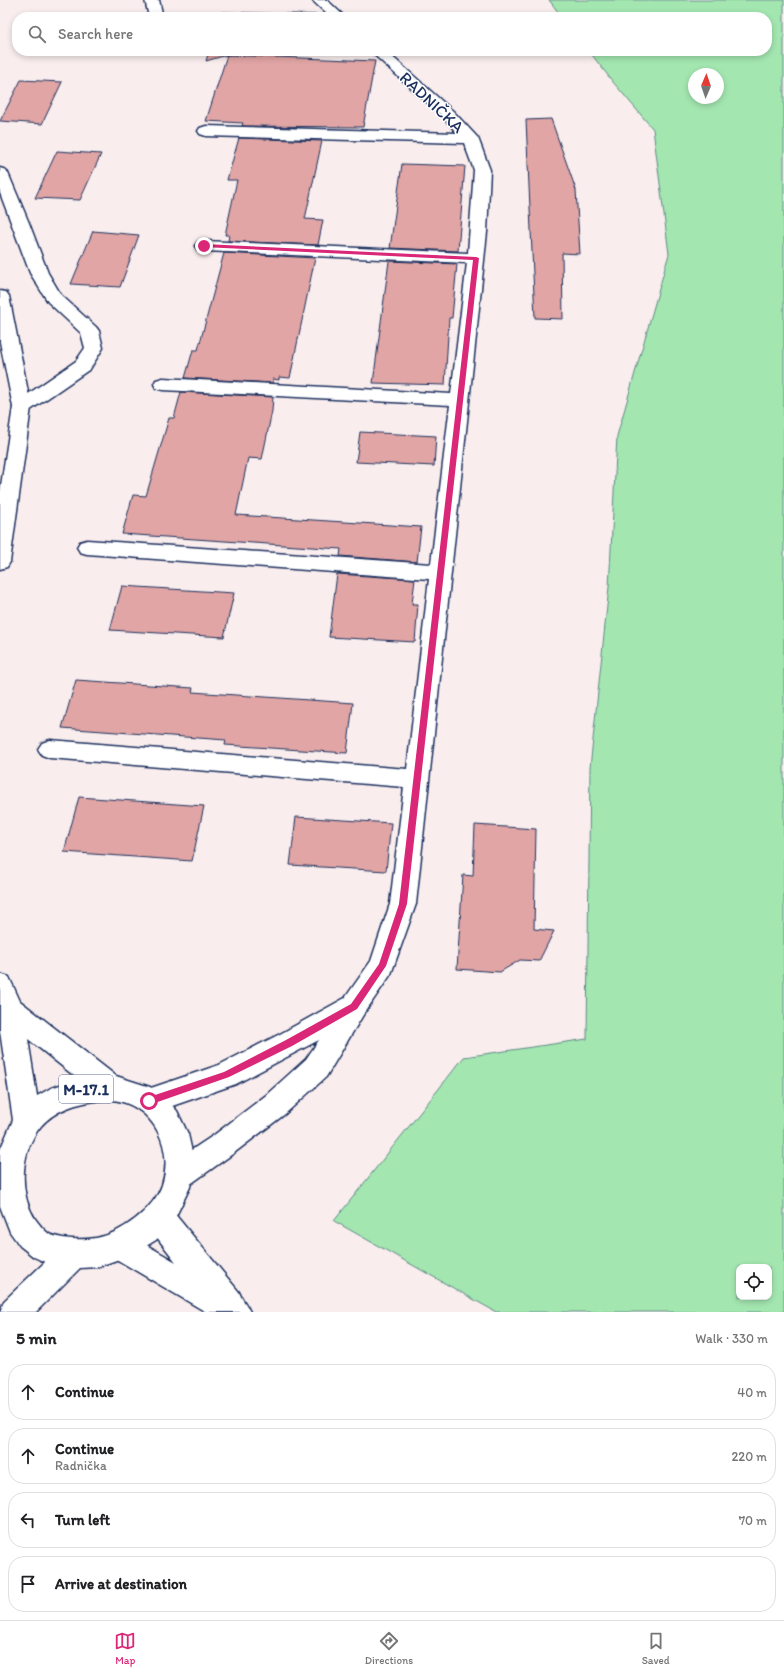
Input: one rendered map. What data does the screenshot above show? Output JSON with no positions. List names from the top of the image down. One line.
{"streets":{"street":["RADNIČKA","M-17.1"]},"crossings":[["RADNIČKA","M-17.1"]],"north":"top","page":{"search":"Search here","heading":["5 min","Walk · 330 m"],"list":[["Continue","40 m"],["Continue","Radnička","220 m"],["Turn left","70 m"],"Arrive at destination"],"nav":["Map","Directions","Saved"]}}
